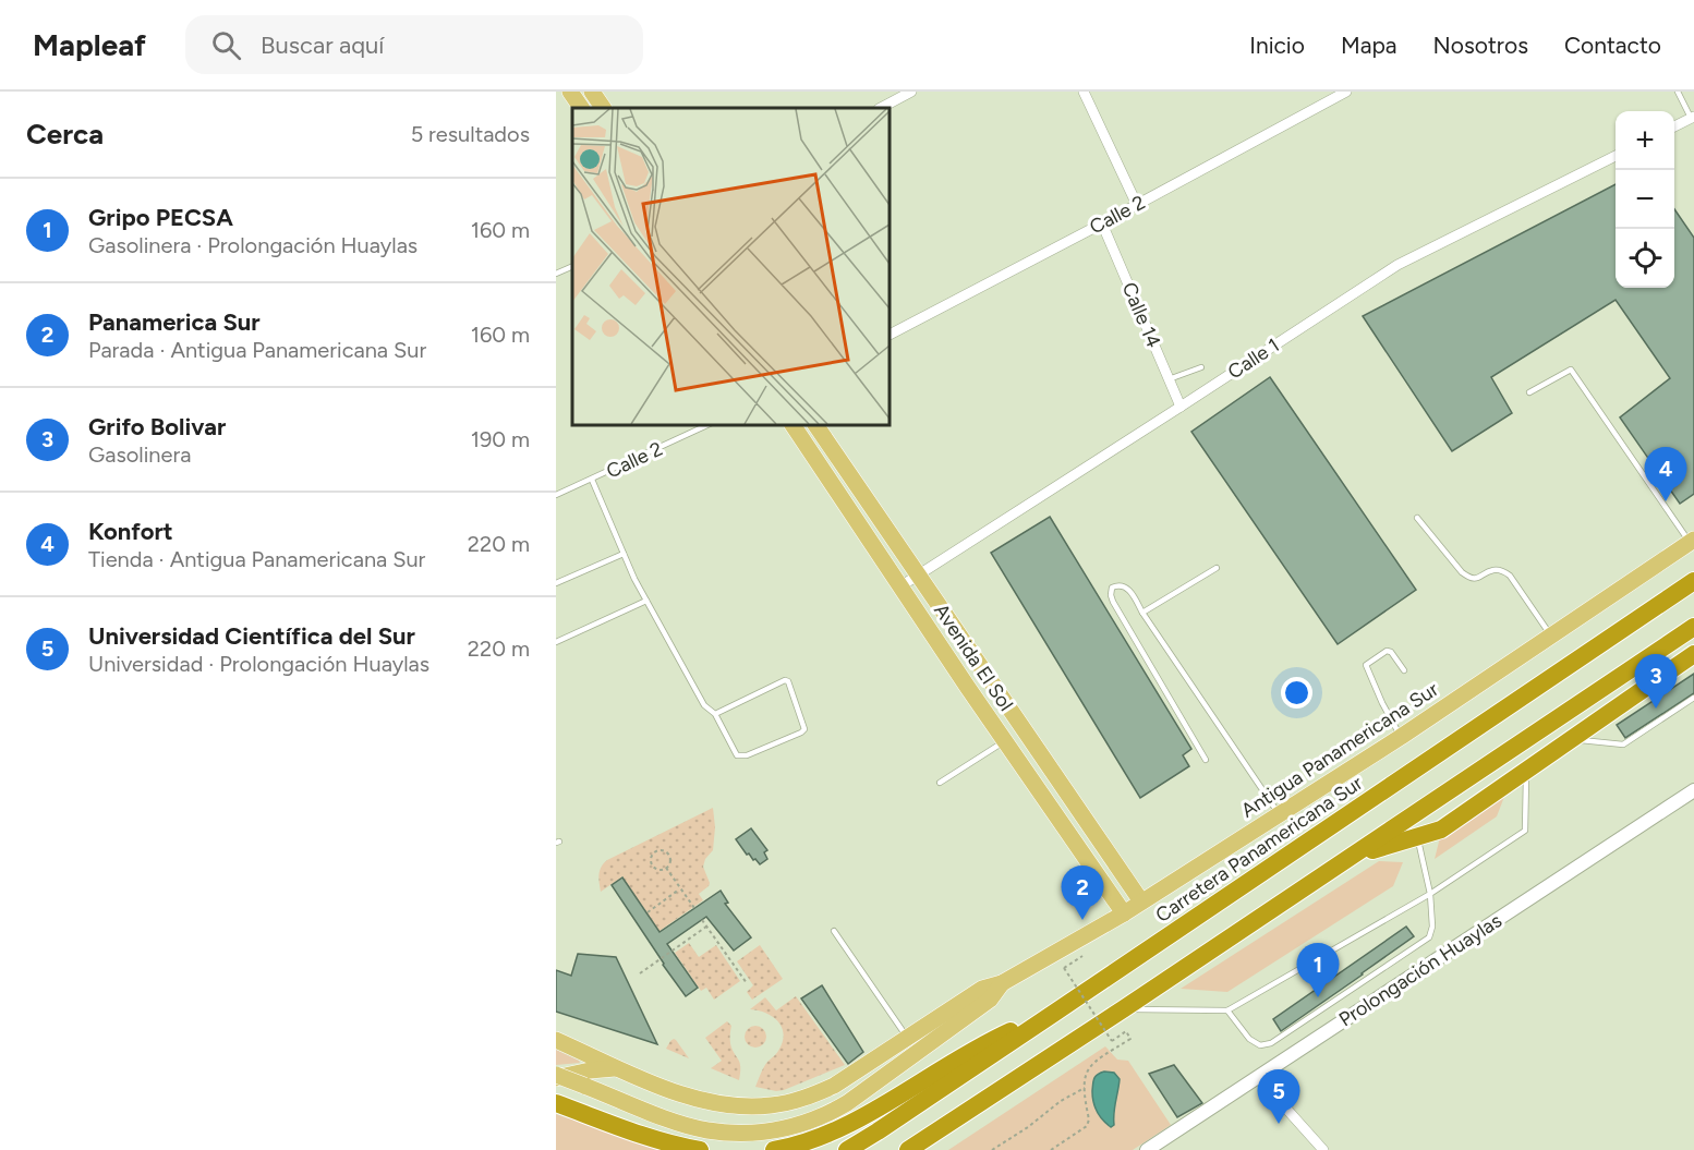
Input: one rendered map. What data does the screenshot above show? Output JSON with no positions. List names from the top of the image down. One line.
{"streets":{"highway":["Carretera Panamericana Sur"],"main road":["Avenida El Sol","Antigua Panamericana Sur"],"street":["Calle 2","Calle 14","Calle 1","Prolongación Huaylas"]},"crossings":[["Calle 2","Calle 14"],["Calle 14","Calle 1"],["Calle 1","Avenida El Sol"],["Avenida El Sol","Antigua Panamericana Sur"]],"page":{"header":"Mapleaf","search":"Buscar aquí","nav":["Inicio","Mapa","Nosotros","Contacto"],"heading":["Cerca","5 resultados"],"map_buttons":["+","−"],"list":[{"mark":"1","name":"Gripo PECSA","note":"Gasolinera · Prolongación Huaylas","value":"160 m"},{"mark":"2","name":"Panamerica Sur","note":"Parada · Antigua Panamericana Sur","value":"160 m"},{"mark":"3","name":"Grifo Bolivar","note":"Gasolinera","value":"190 m"},{"mark":"4","name":"Konfort","note":"Tienda · Antigua Panamericana Sur","value":"220 m"},{"mark":"5","name":"Universidad Científica del Sur","note":"Universidad · Prolongación Huaylas","value":"220 m"}],"pins":["4","3","2","1","5"]}}
